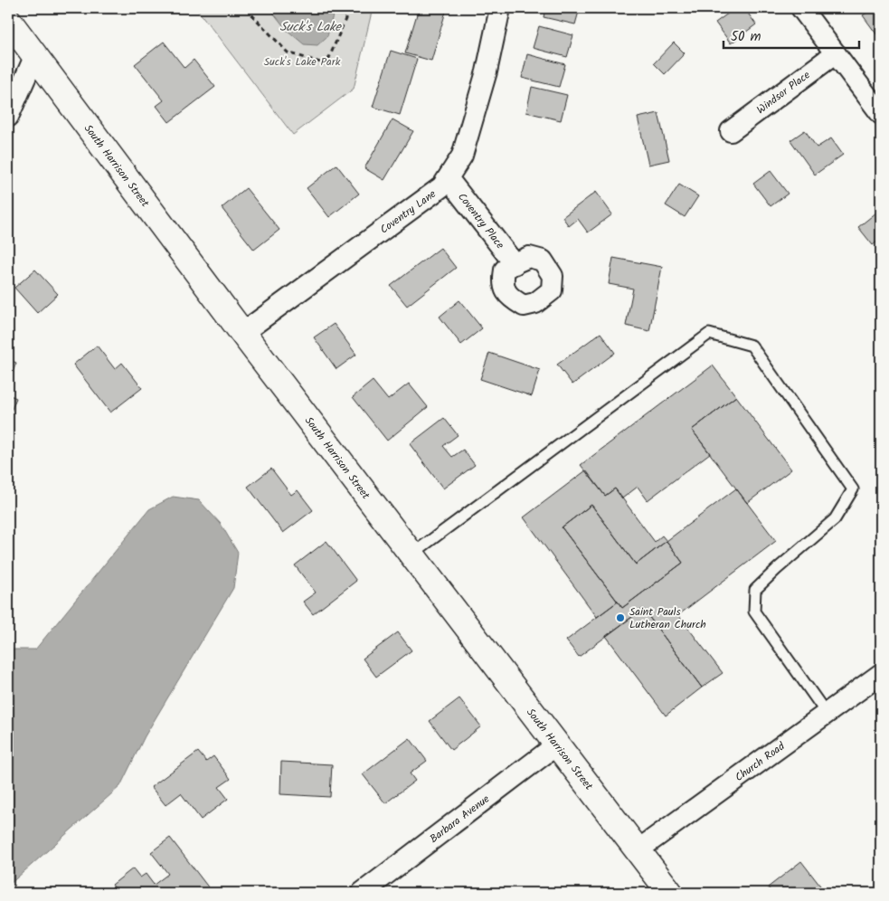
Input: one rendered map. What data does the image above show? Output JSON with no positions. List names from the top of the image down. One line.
{"streets":{"main road":["South Harrison Street"],"street":["Windsor Place","Coventry Lane","Coventry Place","Church Road","Barbara Avenue"]},"crossings":[["South Harrison Street","Coventry Lane"],["South Harrison Street","Church Road"],["South Harrison Street","Barbara Avenue"],["Coventry Lane","Coventry Place"]],"water":["Suck's Lake"],"parks":["Suck's Lake Park"],"places":["Saint Pauls Lutheran Church"],"scale_bar":"50 m"}
